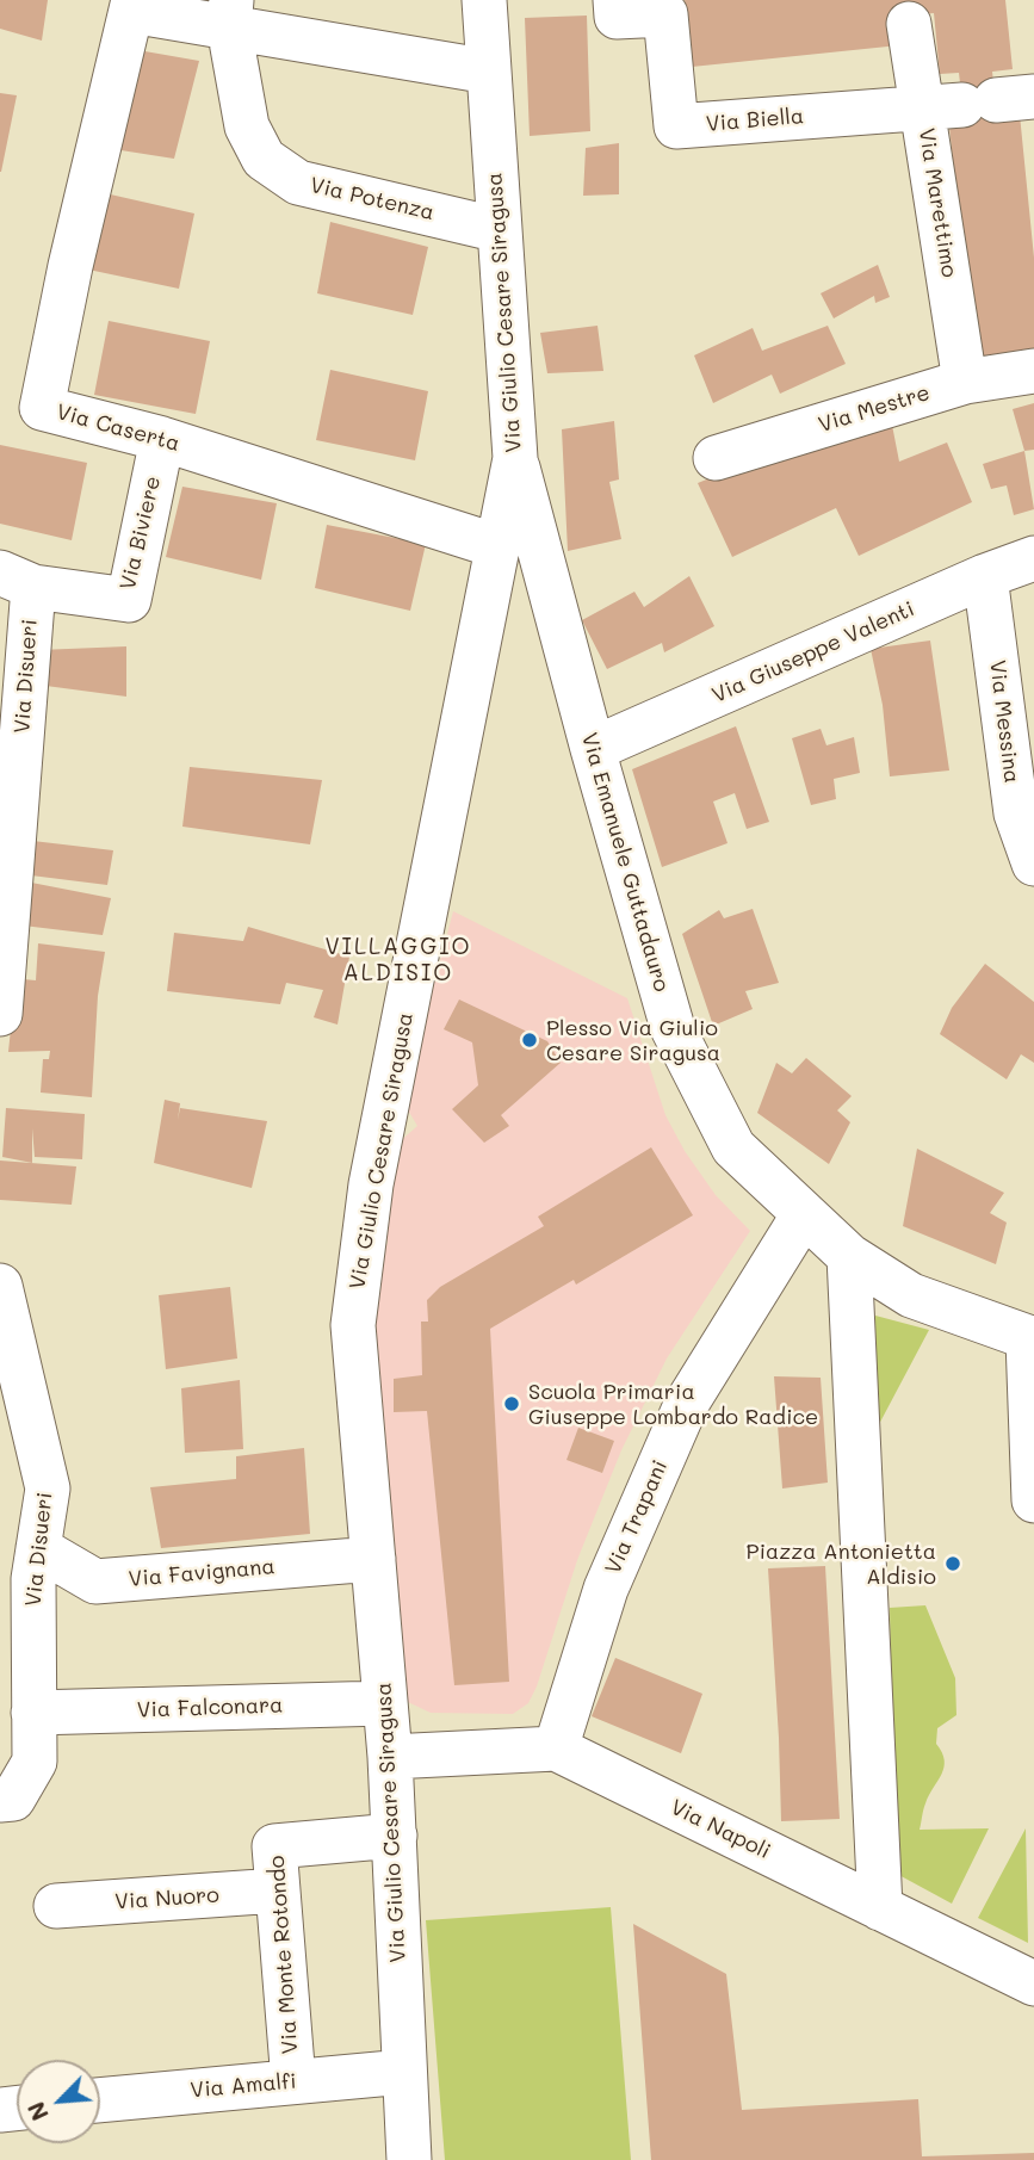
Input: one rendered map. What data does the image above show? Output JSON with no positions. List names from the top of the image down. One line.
{"streets":{"street":["Via Biella","Via Potenza","Via Marettimo","Via Giulio Cesare Siragusa","Via Mestre","Via Caserta","Via Biviere","Via Giuseppe Valenti","Via Disueri","Via Messina","Via Emanuele Guttadauro","Via Trapani","Via Favignana","Via Falconara","Via Napoli","Via Nuoro","Via Monte Rotondo","Via Amalfi"]},"crossings":[["Via Biella","Via Marettimo"],["Via Potenza","Via Giulio Cesare Siragusa"],["Via Marettimo","Via Mestre"],["Via Giulio Cesare Siragusa","Via Caserta"],["Via Giulio Cesare Siragusa","Via Emanuele Guttadauro"],["Via Giulio Cesare Siragusa","Via Favignana"],["Via Giulio Cesare Siragusa","Via Falconara"],["Via Giulio Cesare Siragusa","Via Napoli"],["Via Giulio Cesare Siragusa","Via Monte Rotondo"],["Via Giulio Cesare Siragusa","Via Amalfi"],["Via Caserta","Via Biviere"],["Via Biviere","Via Disueri"],["Via Giuseppe Valenti","Via Messina"],["Via Giuseppe Valenti","Via Emanuele Guttadauro"],["Via Disueri","Via Favignana"],["Via Disueri","Via Falconara"],["Via Emanuele Guttadauro","Via Trapani"],["Via Trapani","Via Napoli"],["Via Nuoro","Via Monte Rotondo"],["Via Monte Rotondo","Via Amalfi"]],"districts":["VILLAGGIO ALDISIO"],"places":["Plesso Via Giulio Cesare Siragusa","Scuola Primaria Giuseppe Lombardo Radice","Piazza Antonietta Aldisio"],"north":"bottom left"}
